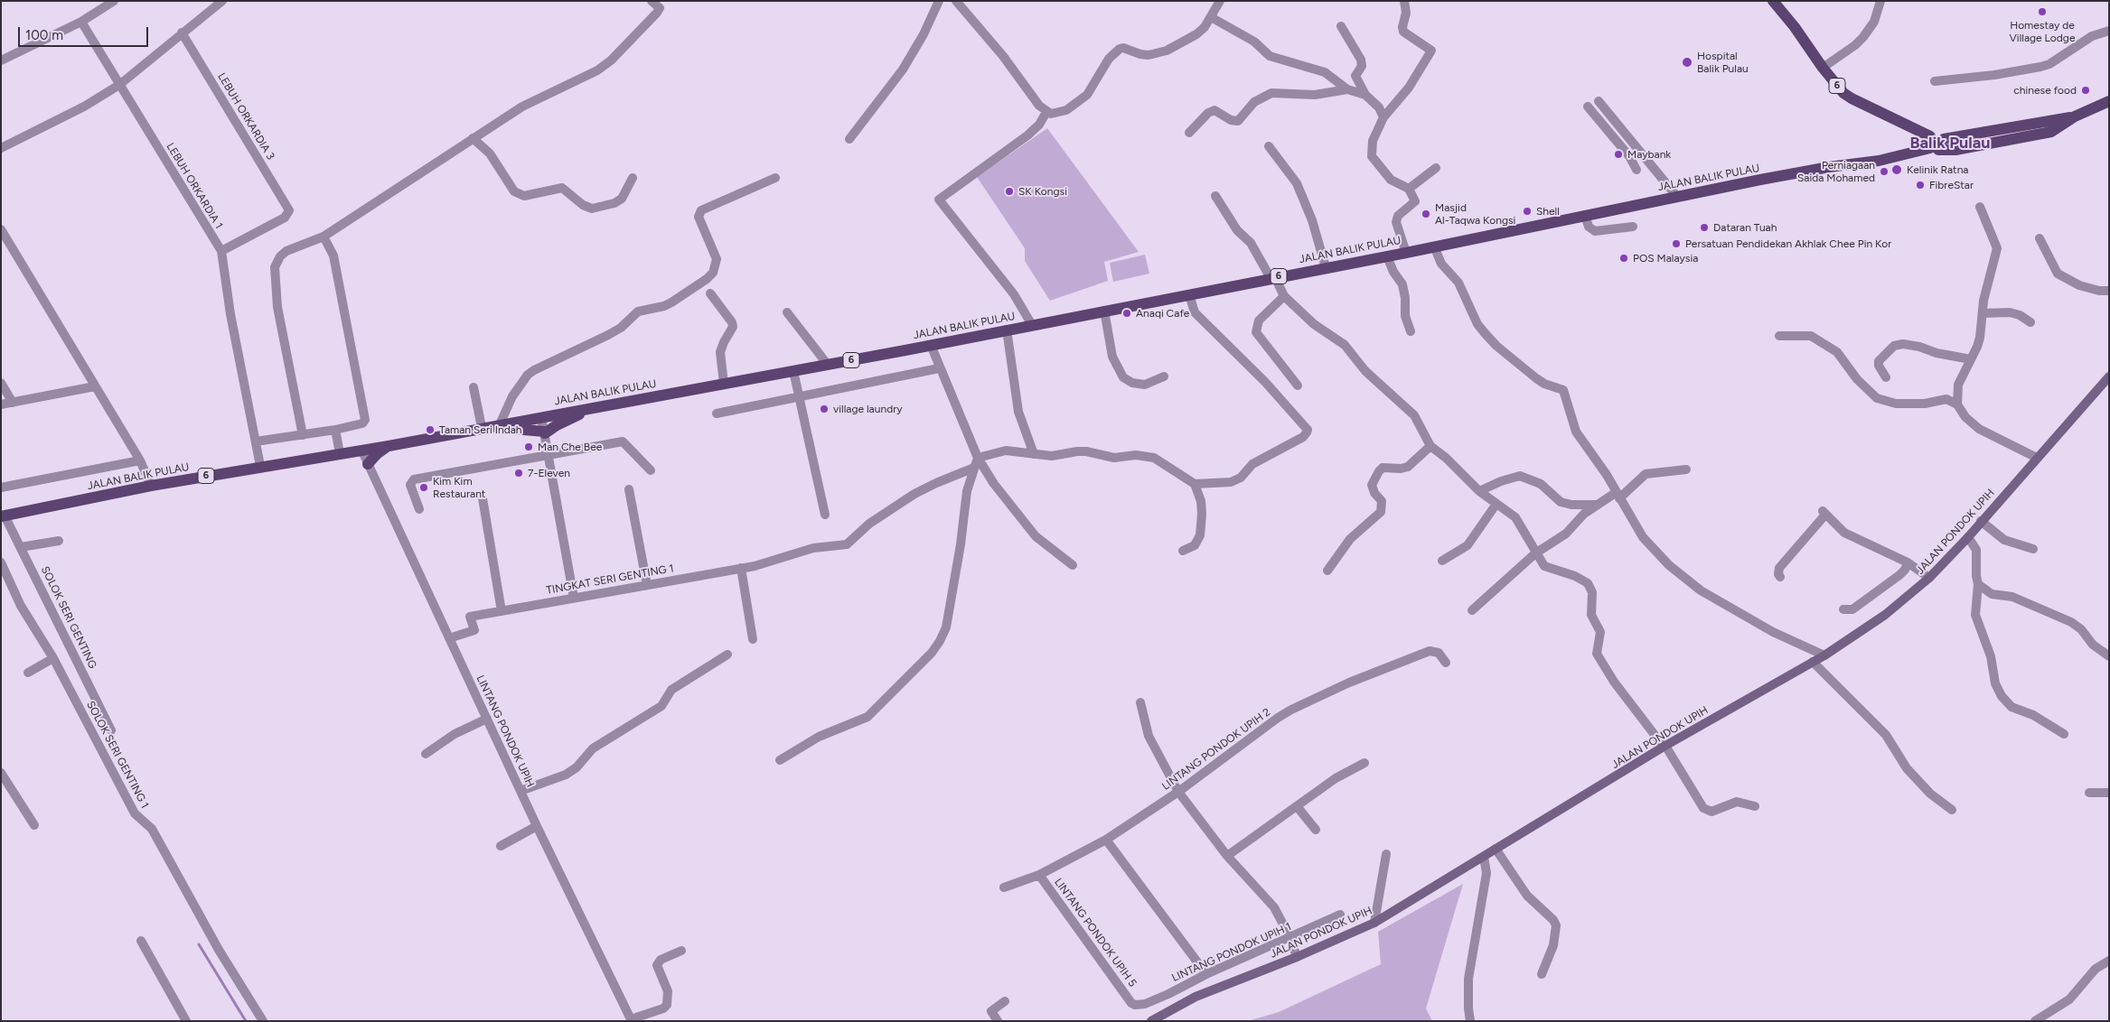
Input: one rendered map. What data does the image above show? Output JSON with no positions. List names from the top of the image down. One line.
{"streets":{"main road":["6","JALAN BALIK PULAU","JALAN PONDOK UPIH"],"street":["LEBUH ORKARDIA 3","LEBUH ORKARDIA 1","TINGKAT SERI GENTING 1","SOLOK SERI GENTING","LINTANG PONDOK UPIH","LINTANG PONDOK UPIH 2","SOLOK SERI GENTING 1","LINTANG PONDOK UPIH 5","LINTANG PONDOK UPIH 1"]},"crossings":[["6","JALAN BALIK PULAU"],["LEBUH ORKARDIA 3","LEBUH ORKARDIA 1"],["JALAN BALIK PULAU","LEBUH ORKARDIA 1"],["JALAN BALIK PULAU","SOLOK SERI GENTING"],["JALAN BALIK PULAU","LINTANG PONDOK UPIH"],["TINGKAT SERI GENTING 1","LINTANG PONDOK UPIH"],["LINTANG PONDOK UPIH 2","LINTANG PONDOK UPIH 5"],["LINTANG PONDOK UPIH 5","LINTANG PONDOK UPIH 1"]],"districts":["Balik Pulau"],"places":["Homestay de Village Lodge","Hospital Balik Pulau","chinese food","Maybank","Kelinik Ratna","Perniagaan Saida Mohamed","FibreStar","SK Kongsi","Shell","Masjid Al-Taqwa Kongsi","Dataran Tuah","Persatuan Pendidekan Akhlak Chee Pin Kor","POS Malaysia","Anaqi Cafe","village laundry","Taman Seri Indah","Man Che Bee","7-Eleven","Kim Kim Restaurant"],"scale_bar":"100 m"}
